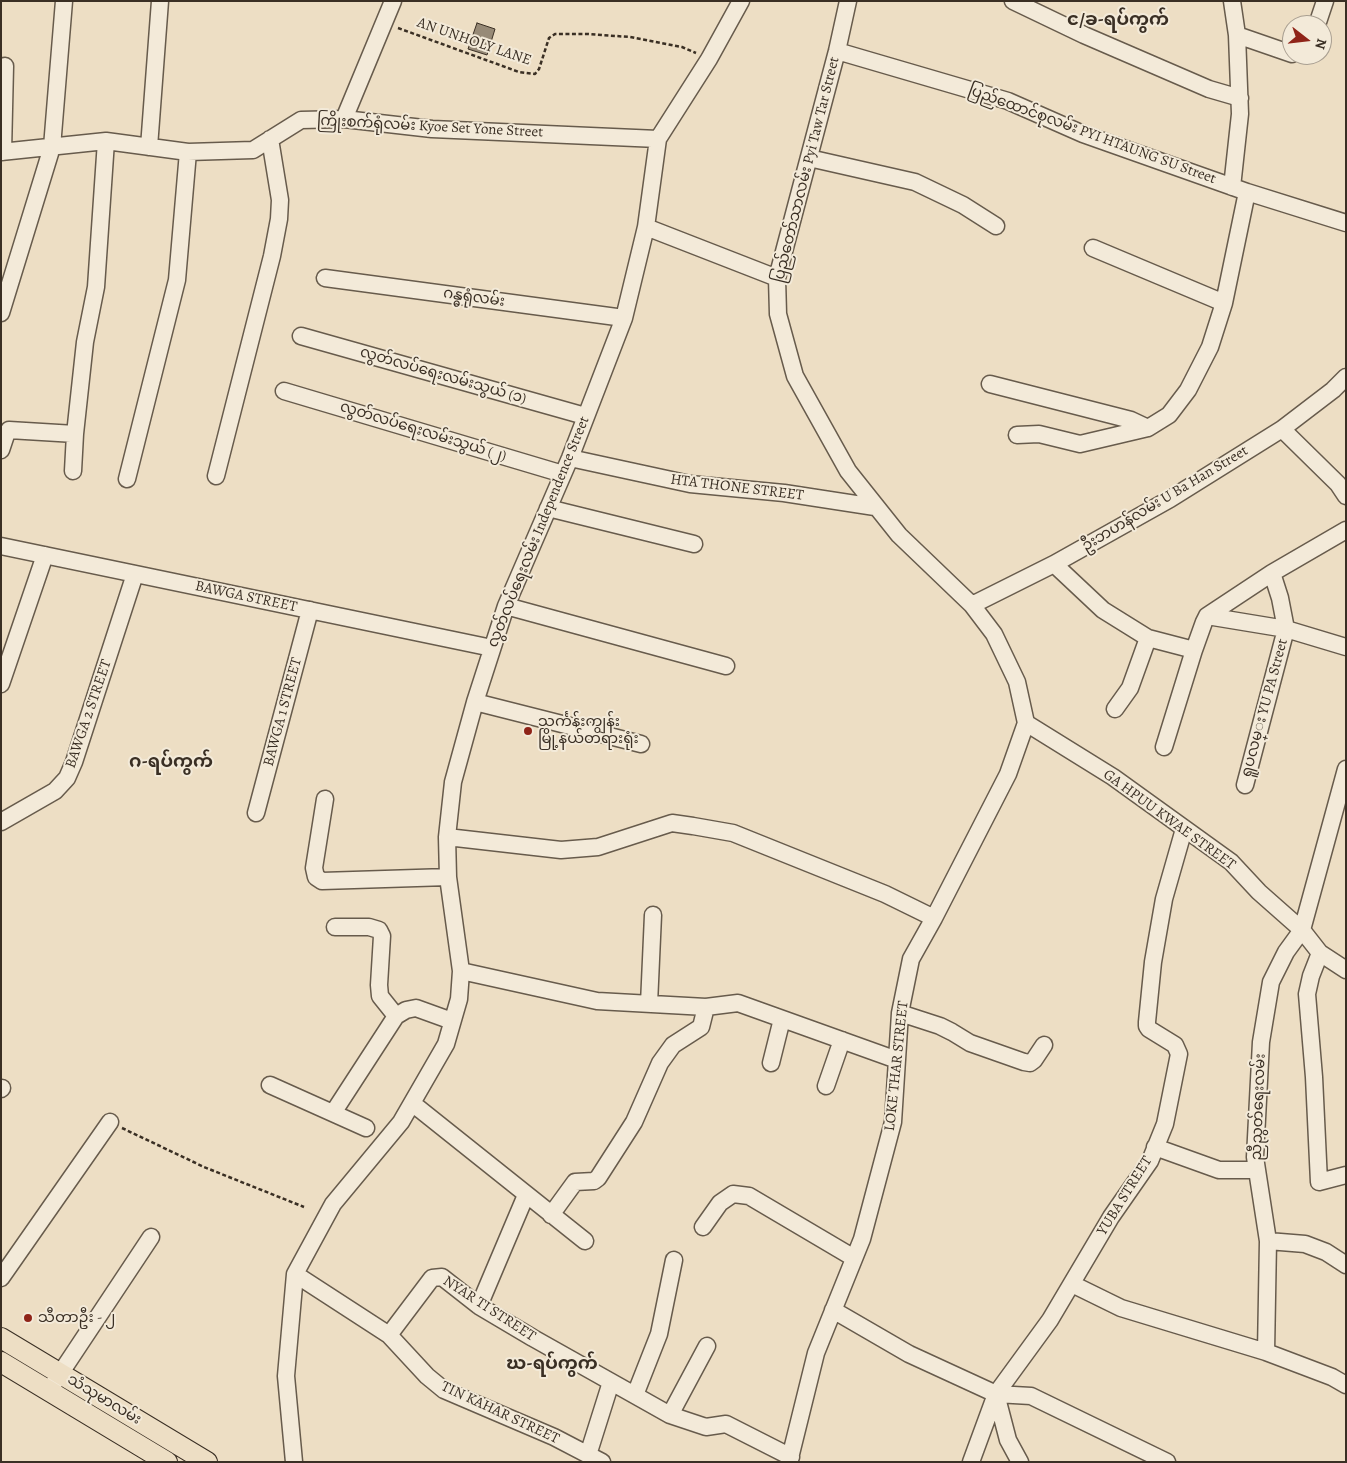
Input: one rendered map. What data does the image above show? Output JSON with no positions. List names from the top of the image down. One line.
{"streets":{"main road":["သံသုမာလမ်း"],"street":["ကြိုးစက်ရုံလမ်း Kyoe Set Yone Street","ပြည်ထောင်စုလမ်း PYI HTAUNG SU Street","ပြည်တော်သာလမ်း Pyi Taw Tar Street","ဂန္ဓရုံလမ်း","လွတ်လပ်ရေးလမ်းသွယ် (၁)","လွတ်လပ်ရေးလမ်းသွယ် (၂)","HTA THONE STREET","ဦးဘဟန်လမ်း U Ba Han Street","လွတ်လပ်ရေးလမ်း Independence Street","BAWGA STREET","ရူပလမ္း YU PA Street","BAWGA 1 STREET","BAWGA 2 STREET","GA HPUU KWAE STREET","LOKE THAR STREET","ညီညွတ်ရေးလမ်း","YUBA STREET","NYAR TI STREET","TIN KAHAR STREET"],"path":["AN UNHOLY LANE"]},"crossings":[["AN UNHOLY LANE","လွတ်လပ်ရေးလမ်း Independence Street"],["ကြိုးစက်ရုံလမ်း Kyoe Set Yone Street","လွတ်လပ်ရေးလမ်း Independence Street"],["ပြည်ထောင်စုလမ်း PYI HTAUNG SU Street","ပြည်တော်သာလမ်း Pyi Taw Tar Street"],["ပြည်တော်သာလမ်း Pyi Taw Tar Street","HTA THONE STREET"],["ပြည်တော်သာလမ်း Pyi Taw Tar Street","ဦးဘဟန်လမ်း U Ba Han Street"],["ဂန္ဓရုံလမ်း","လွတ်လပ်ရေးလမ်း Independence Street"],["လွတ်လပ်ရေးလမ်းသွယ် (၁)","လွတ်လပ်ရေးလမ်း Independence Street"],["လွတ်လပ်ရေးလမ်းသွယ် (၂)","လွတ်လပ်ရေးလမ်း Independence Street"],["HTA THONE STREET","လွတ်လပ်ရေးလမ်း Independence Street"],["လွတ်လပ်ရေးလမ်း Independence Street","BAWGA STREET"],["BAWGA STREET","BAWGA 1 STREET"],["BAWGA STREET","BAWGA 2 STREET"],["GA HPUU KWAE STREET","LOKE THAR STREET"],["GA HPUU KWAE STREET","ညီညွတ်ရေးလမ်း"],["GA HPUU KWAE STREET","YUBA STREET"],["LOKE THAR STREET","NYAR TI STREET"],["NYAR TI STREET","TIN KAHAR STREET"]],"districts":["င/ခ-ရပ်ကွက်","ဂ-ရပ်ကွက်","ဃ-ရပ်ကွက်"],"places":["သင်္ကန်းကျွန်း မြို့နယ်တရားရုံး","သီတာဦး - ၂"],"north":"right"}
